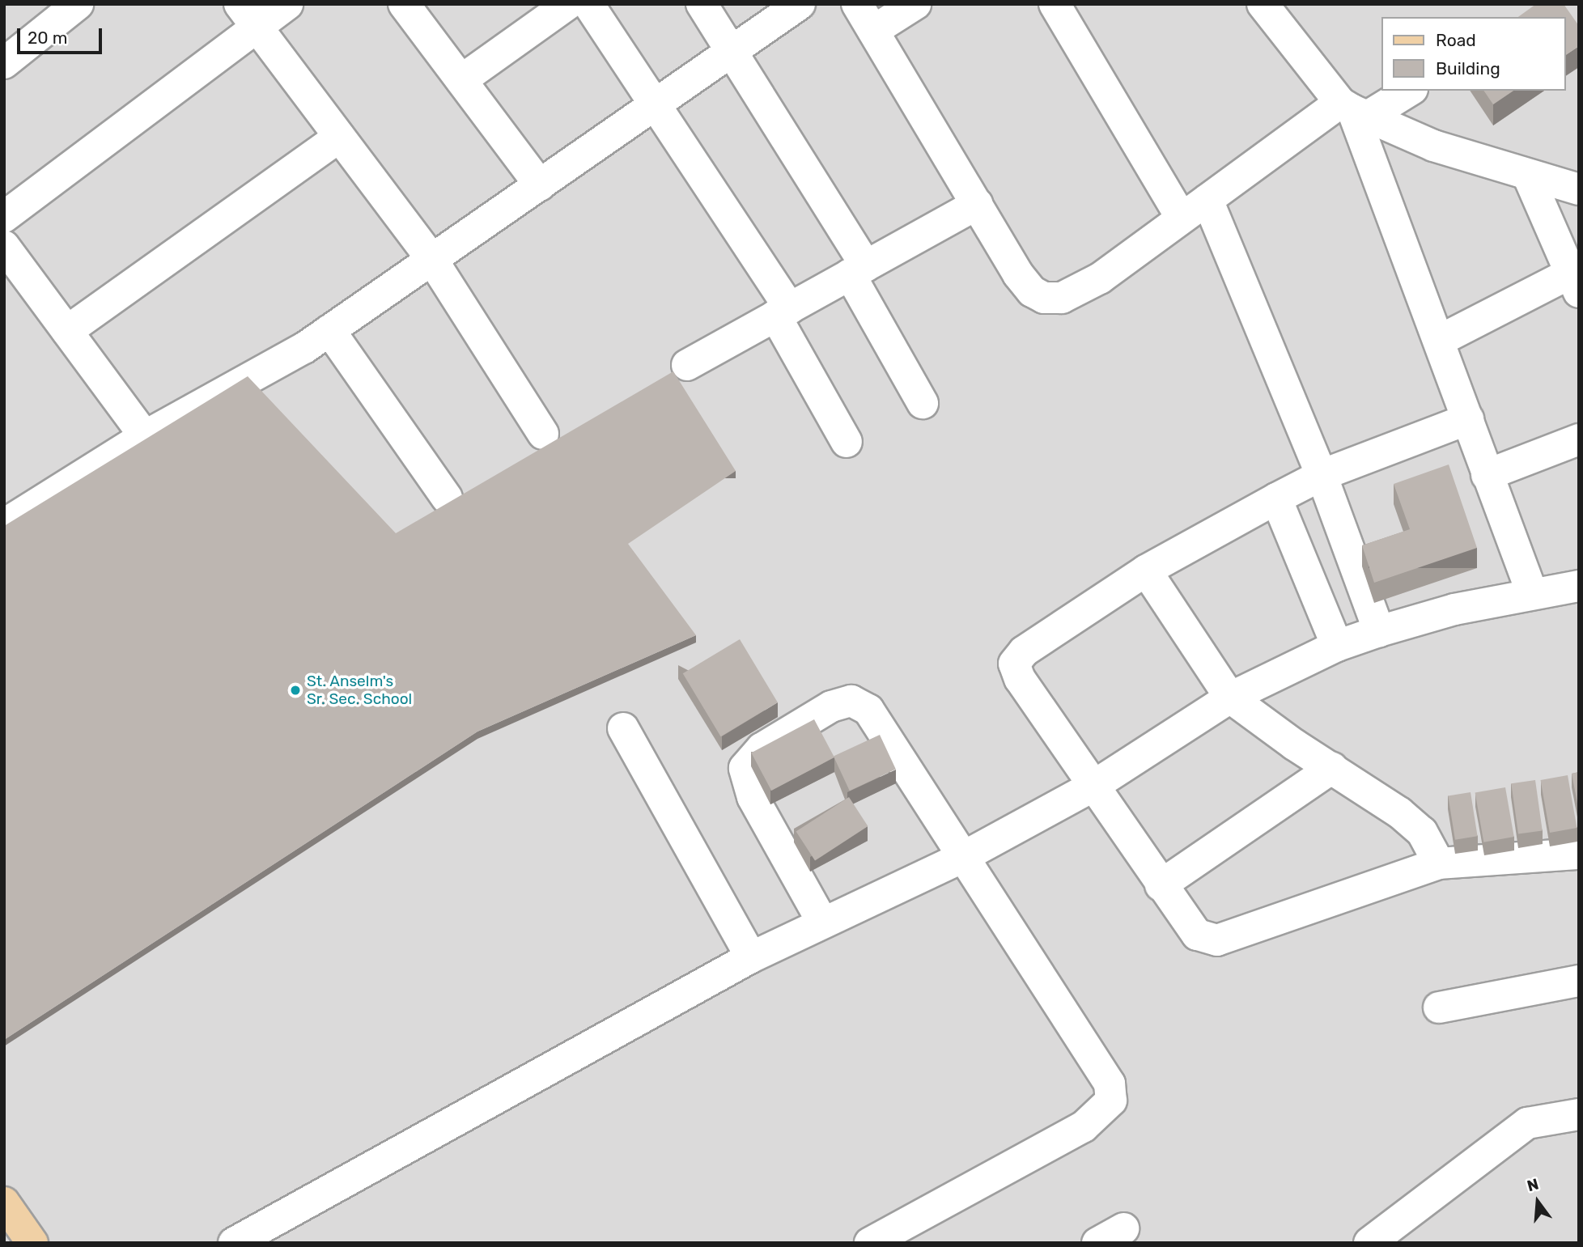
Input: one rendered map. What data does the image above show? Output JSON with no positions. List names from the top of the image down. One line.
{"places":["St. Anselm's Sr. Sec. School"],"legend":["Road","Building"],"scale_bar":"20 m","north":"top"}
